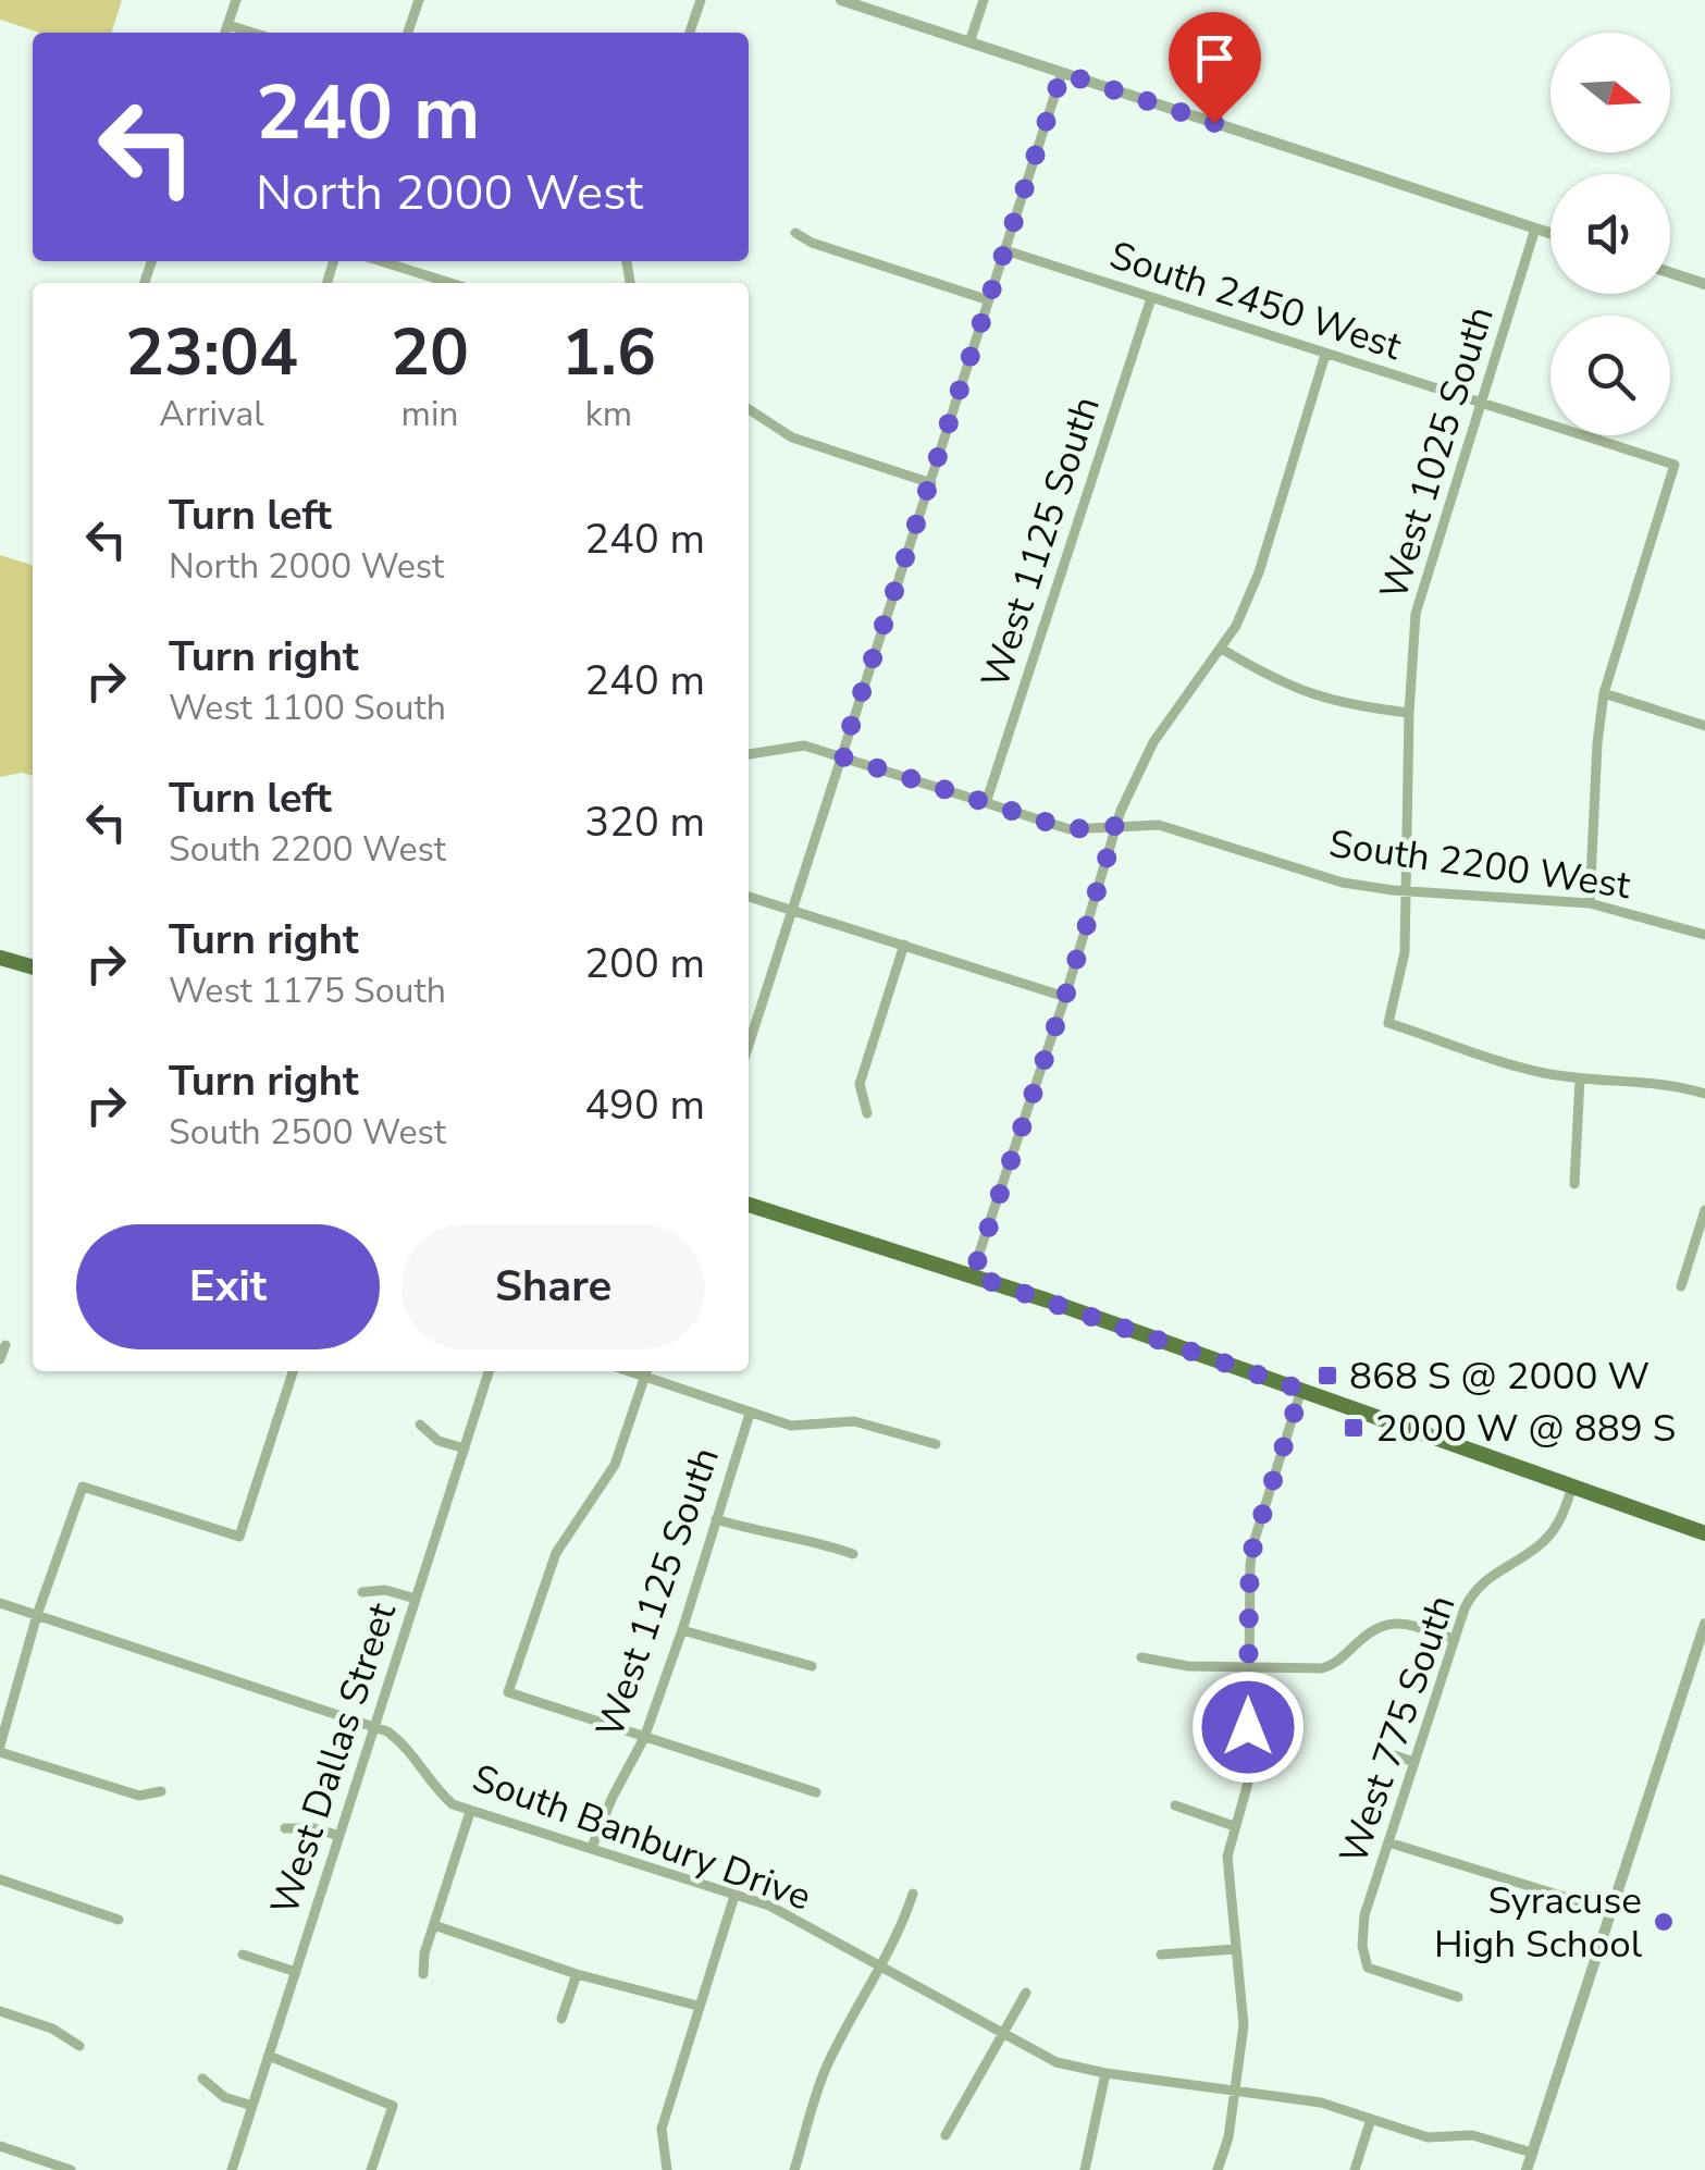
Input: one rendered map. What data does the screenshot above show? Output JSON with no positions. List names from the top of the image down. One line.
{"streets":{"street":["South 2450 West","West 1025 South","West 1125 South","South 2200 West","West 775 South","West Dallas Street","South Banbury Drive"]},"crossings":[["South 2450 West","West 1025 South"],["South 2450 West","West 1125 South"],["West 1025 South","South 2200 West"],["West 1125 South","South 2200 West"],["West 1125 South","South Banbury Drive"],["West Dallas Street","South Banbury Drive"]],"places":{"transit":["868 S @ 2000 W","2000 W @ 889 S"],"other":["Syracuse High School"]},"north":"right","page":{"turn":["240 m","North 2000 West"],"eta":["23:04","Arrival","20","min","1.6","km"],"list":[{"name":"Turn left","note":"North 2000 West","value":"240 m"},{"name":"Turn right","note":"West 1100 South","value":"240 m"},{"name":"Turn left","note":"South 2200 West","value":"320 m"},{"name":"Turn right","note":"West 1175 South","value":"200 m"},{"name":"Turn right","note":"South 2500 West","value":"490 m"}],"buttons":["Exit","Share"]}}
